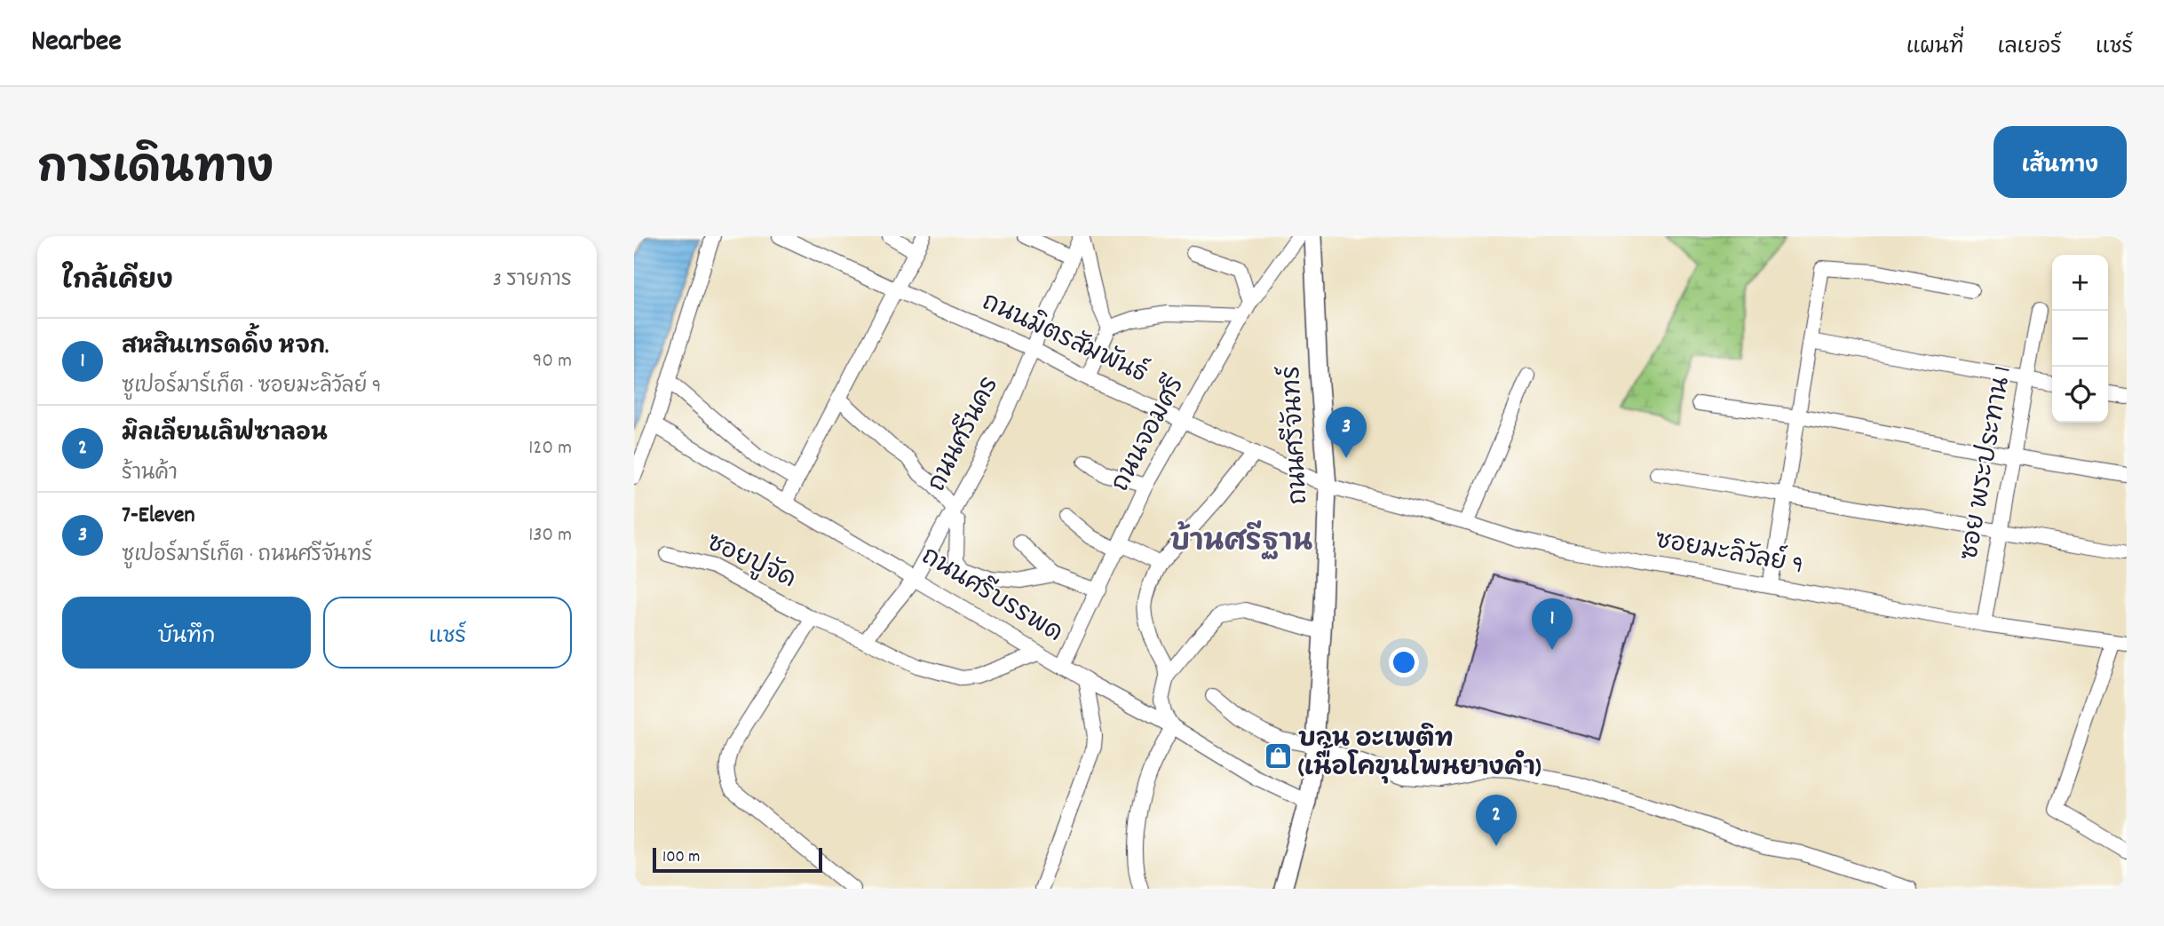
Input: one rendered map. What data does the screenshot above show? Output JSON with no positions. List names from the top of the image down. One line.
{"streets":{"main road":["ถนนศรีจันทร์"],"street":["ถนนมิตรสัมพันธ์","ถนนศรีนคร","ถนนจอมศรี","ซอย พระประทาน 1","ซอยมะลิวัลย์ 9","ซอยปูจัด","ถนนศรีบรรพด"]},"crossings":[["ถนนมิตรสัมพันธ์","ถนนศรีนคร"],["ถนนมิตรสัมพันธ์","ถนนจอมศรี"],["ถนนมิตรสัมพันธ์","ถนนศรีจันทร์"],["ถนนมิตรสัมพันธ์","ซอยมะลิวัลย์ 9"],["ถนนศรีนคร","ซอยปูจัด"],["ถนนศรีนคร","ถนนศรีบรรพด"],["ถนนจอมศรี","ถนนศรีบรรพด"],["ถนนศรีจันทร์","ซอยมะลิวัลย์ 9"],["ถนนศรีจันทร์","ถนนศรีบรรพด"],["ซอย พระประทาน 1","ซอยมะลิวัลย์ 9"],["ซอยปูจัด","ถนนศรีบรรพด"]],"districts":["บ้านศรีฐาน"],"places":{"shop":["บอน อะเพติท (เนื้อโคขุนโพนยางคำ)"]},"scale_bar":"100 m","page":{"header":"Nearbee","nav":["แผนที่","เลเยอร์","แชร์"],"title":"การเดินทาง","buttons":["เส้นทาง",["บันทึก","แชร์"]],"heading":["ใกล้เคียง","3 รายการ"],"map_buttons":["+","−"],"list":[{"mark":"1","name":"สหสินเทรดดิ้ง หจก.","note":"ซูเปอร์มาร์เก็ต · ซอยมะลิวัลย์ 9","value":"90 m"},{"mark":"2","name":"มิลเลียนเลิฟซาลอน","note":"ร้านค้า","value":"120 m"},{"mark":"3","name":"7-Eleven","note":"ซูเปอร์มาร์เก็ต · ถนนศรีจันทร์","value":"130 m"}],"pins":["3","1","2"],"scale":"100 m"}}
